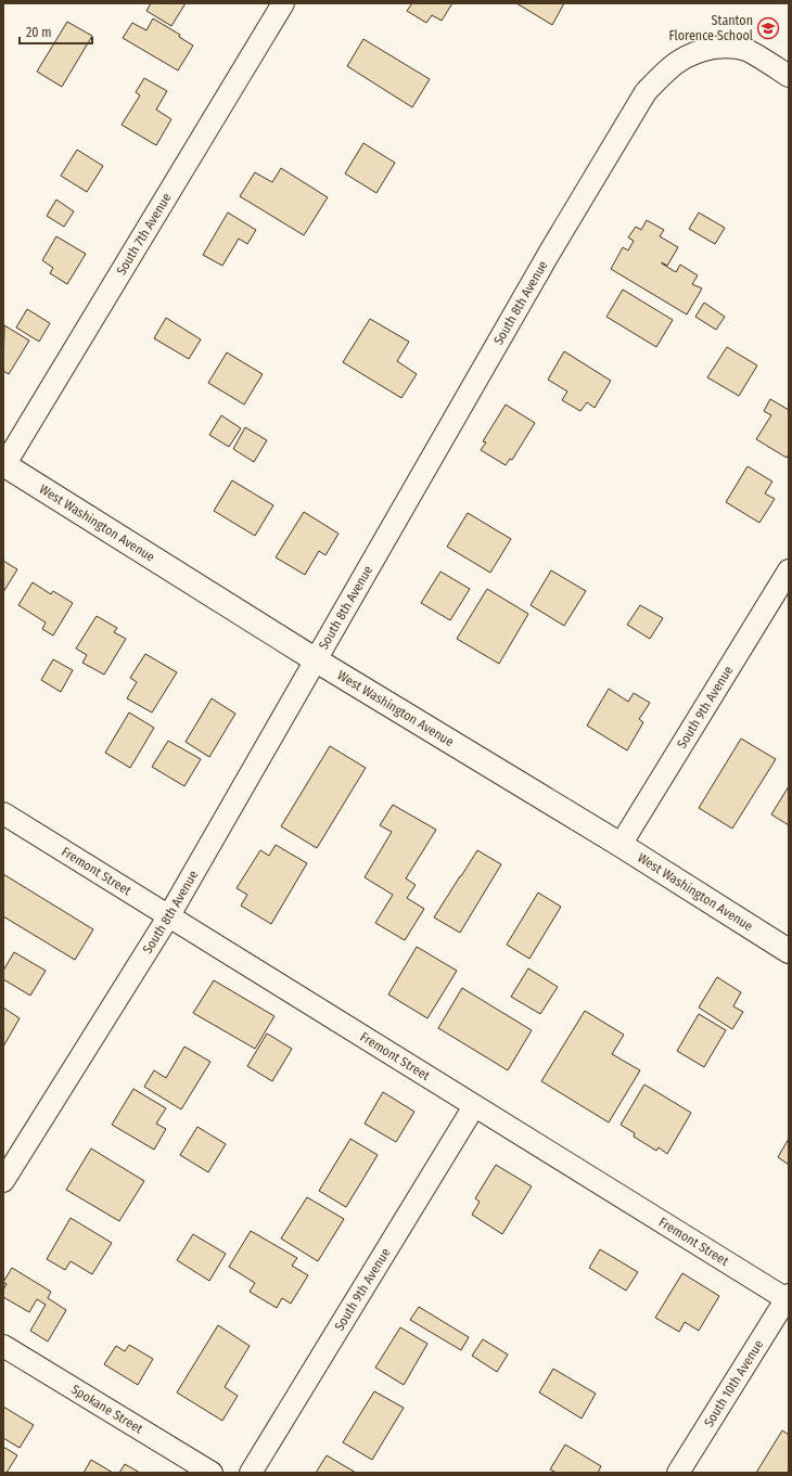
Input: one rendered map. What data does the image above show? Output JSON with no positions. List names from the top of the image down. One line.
{"streets":{"main road":["West Washington Avenue"],"street":["South 7th Avenue","South 8th Avenue","South 9th Avenue","Fremont Street","South 10th Avenue","Spokane Street"]},"crossings":[["South 7th Avenue","West Washington Avenue"],["South 8th Avenue","West Washington Avenue"],["South 8th Avenue","Fremont Street"],["West Washington Avenue","South 9th Avenue"],["South 9th Avenue","Fremont Street"],["Fremont Street","South 10th Avenue"]],"places":{"school or university":["Stanton Florence School"]},"scale_bar":"20 m"}
